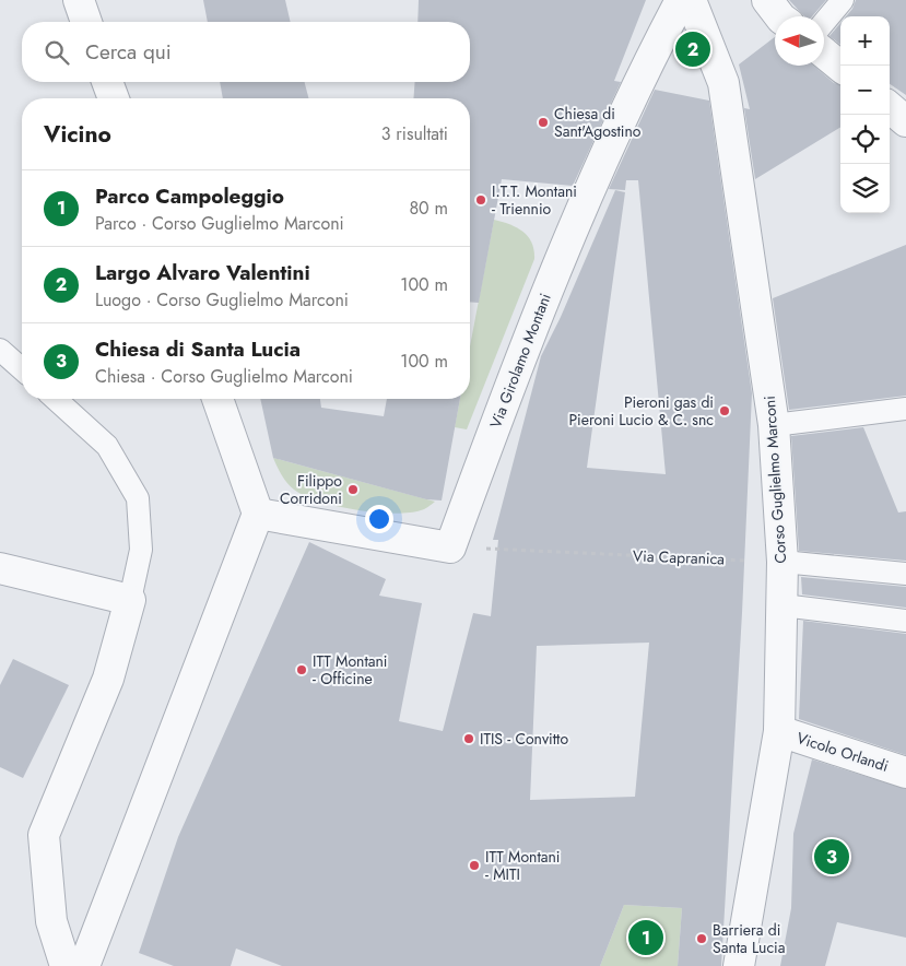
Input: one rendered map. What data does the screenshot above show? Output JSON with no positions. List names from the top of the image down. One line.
{"streets":{"street":["Via Girolamo Montani","Corso Guglielmo Marconi","Vicolo Orlandi"],"path":["Via Capranica"]},"crossings":[["Via Girolamo Montani","Via Capranica"],["Corso Guglielmo Marconi","Via Capranica"],["Corso Guglielmo Marconi","Vicolo Orlandi"]],"places":["Chiesa di Sant'Agostino","I.T.T. Montani - Triennio","Pieroni gas di Pieroni Lucio & C. snc","Filippo Corridoni","ITT Montani - Officine","ITIS - Convitto","ITT Montani - MITI","Barriera di Santa Lucia"],"north":"left","page":{"map_buttons":["+","−"],"search":"Cerca qui","pins":["2","3","1"],"heading":["Vicino","3 risultati"],"list":[{"mark":"1","name":"Parco Campoleggio","note":"Parco · Corso Guglielmo Marconi","value":"80 m"},{"mark":"2","name":"Largo Alvaro Valentini","note":"Luogo · Corso Guglielmo Marconi","value":"100 m"},{"mark":"3","name":"Chiesa di Santa Lucia","note":"Chiesa · Corso Guglielmo Marconi","value":"100 m"}]}}
